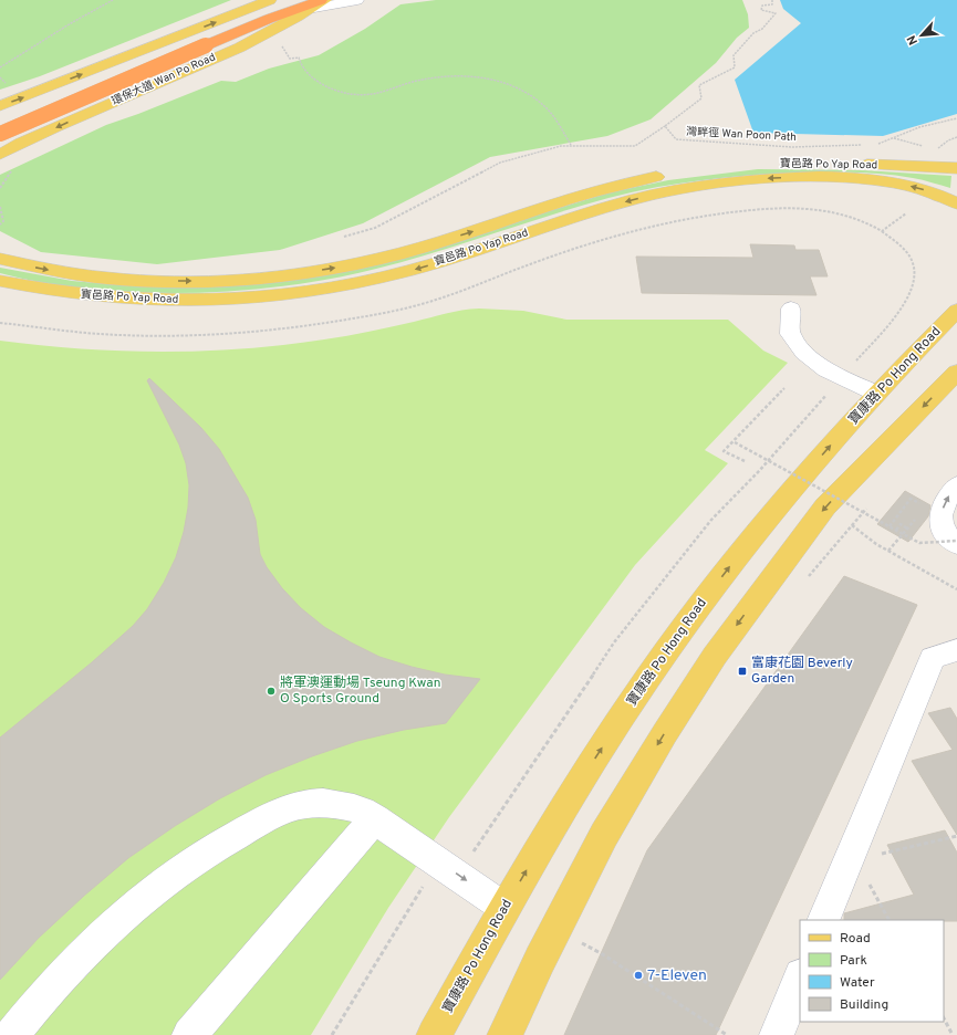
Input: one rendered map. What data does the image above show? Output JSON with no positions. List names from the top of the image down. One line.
{"streets":{"highway":["環保大道 Wan Po Road"],"main road":["寶邑路 Po Yap Road","寶康路 Po Hong Road"],"path":["灣畔徑 Wan Poon Path"]},"places":{"transit":["富康花園 Beverly Garden"],"other":["將軍澳運動場 Tseung Kwan O Sports Ground","7-Eleven"]},"legend":["Road","Park","Water","Building"],"north":"bottom left"}
